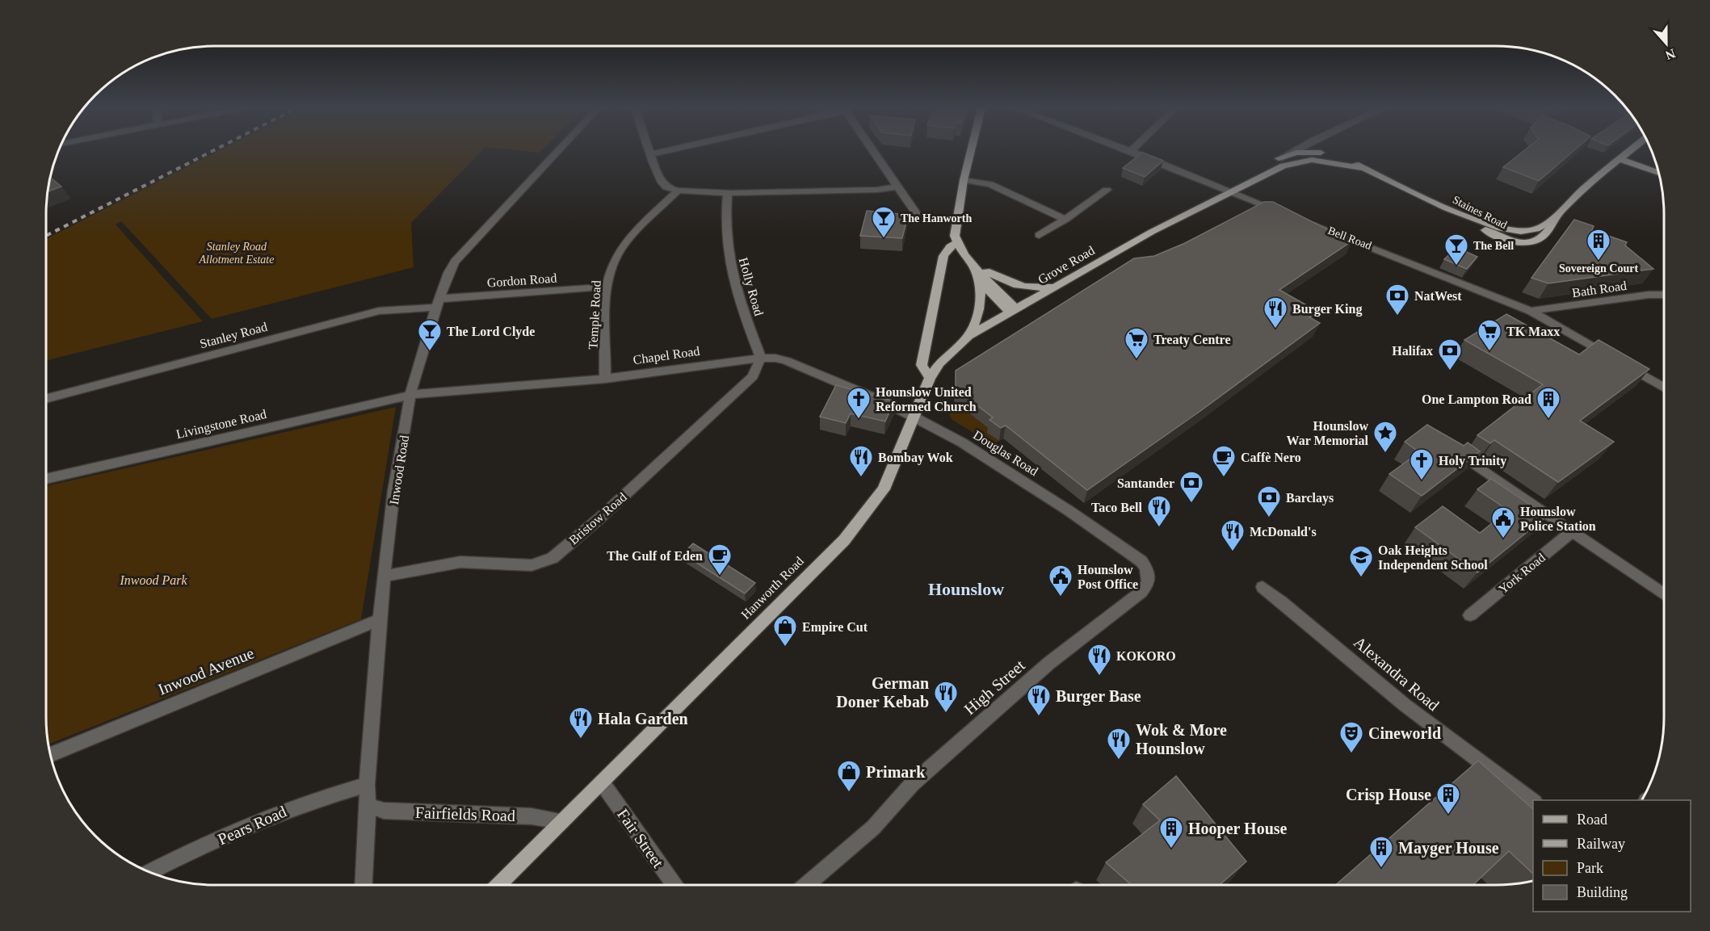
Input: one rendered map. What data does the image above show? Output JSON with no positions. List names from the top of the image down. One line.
{"streets":{"main road":["Staines Road","Grove Road","Hanworth Road"],"street":["Bell Road","Gordon Road","Holly Road","Bath Road","Temple Road","Stanley Road","Chapel Road","Livingstone Road","Douglas Road","Inwood Road","Bristow Road","York Road","Inwood Avenue","Alexandra Road","High Street","Fairfields Road","Pears Road","Fair Street"]},"crossings":[["Staines Road","Grove Road"],["Bell Road","Bath Road"],["Grove Road","Hanworth Road"],["Gordon Road","Temple Road"],["Gordon Road","Stanley Road"],["Gordon Road","Inwood Road"],["Holly Road","Chapel Road"],["Holly Road","Bristow Road"],["Temple Road","Chapel Road"],["Stanley Road","Inwood Road"],["Chapel Road","Livingstone Road"],["Chapel Road","Douglas Road"],["Chapel Road","Inwood Road"],["Chapel Road","Bristow Road"],["Chapel Road","Hanworth Road"],["Livingstone Road","Inwood Road"],["Douglas Road","Hanworth Road"],["Douglas Road","High Street"],["Inwood Road","Bristow Road"],["Inwood Road","Inwood Avenue"],["Inwood Road","Fairfields Road"],["Inwood Road","Pears Road"],["Hanworth Road","Fairfields Road"],["Hanworth Road","Fair Street"]],"districts":["Hounslow"],"parks":["Stanley Road Allotment Estate","Inwood Park"],"places":{"bar":["The Hanworth","The Bell","The Lord Clyde"],"building":["Sovereign Court","One Lampton Road","Crisp House","Hooper House","Mayger House"],"bank":["NatWest","Halifax","Santander","Barclays"],"restaurant":["Burger King","Bombay Wok","Taco Bell","McDonald's","KOKORO","German Doner Kebab","Burger Base","Hala Garden","Wok & More Hounslow"],"supermarket":["TK Maxx","Treaty Centre"],"church":["Hounslow United Reformed Church","Holy Trinity"],"place":["Hounslow War Memorial"],"cafe":["Caffè Nero","The Gulf of Eden"],"public building":["Hounslow Police Station","Hounslow Post Office"],"school or university":["Oak Heights Independent School"],"shop":["Empire Cut","Primark"],"theatre":["Cineworld"]},"legend":["Road","Railway","Park","Building"],"north":"bottom"}
